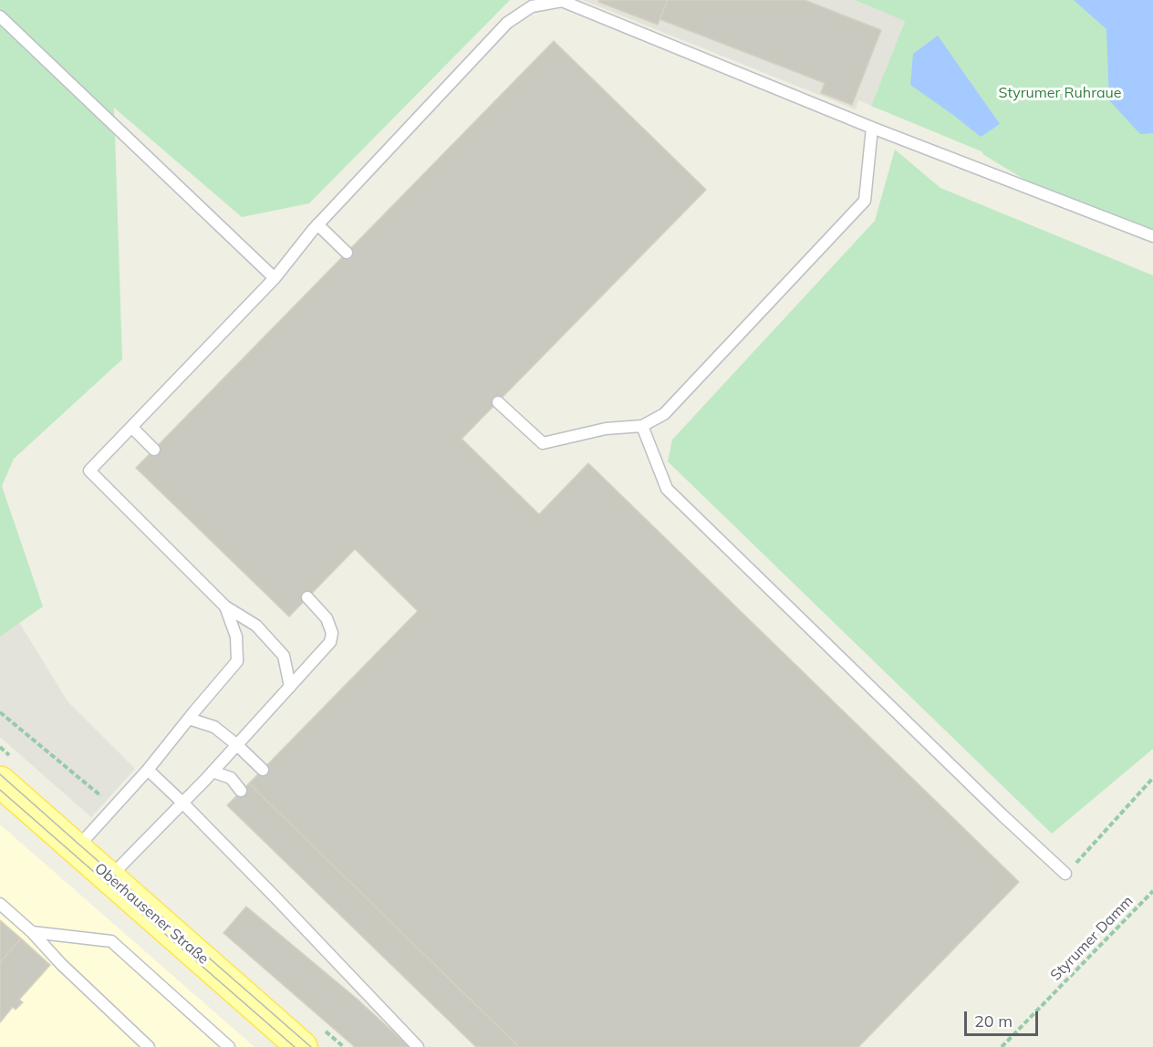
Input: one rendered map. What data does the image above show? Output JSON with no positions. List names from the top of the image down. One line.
{"streets":{"main road":["Oberhausener Straße"],"path":["Styrumer Damm"]},"parks":["Styrumer Ruhraue"],"scale_bar":"20 m"}
